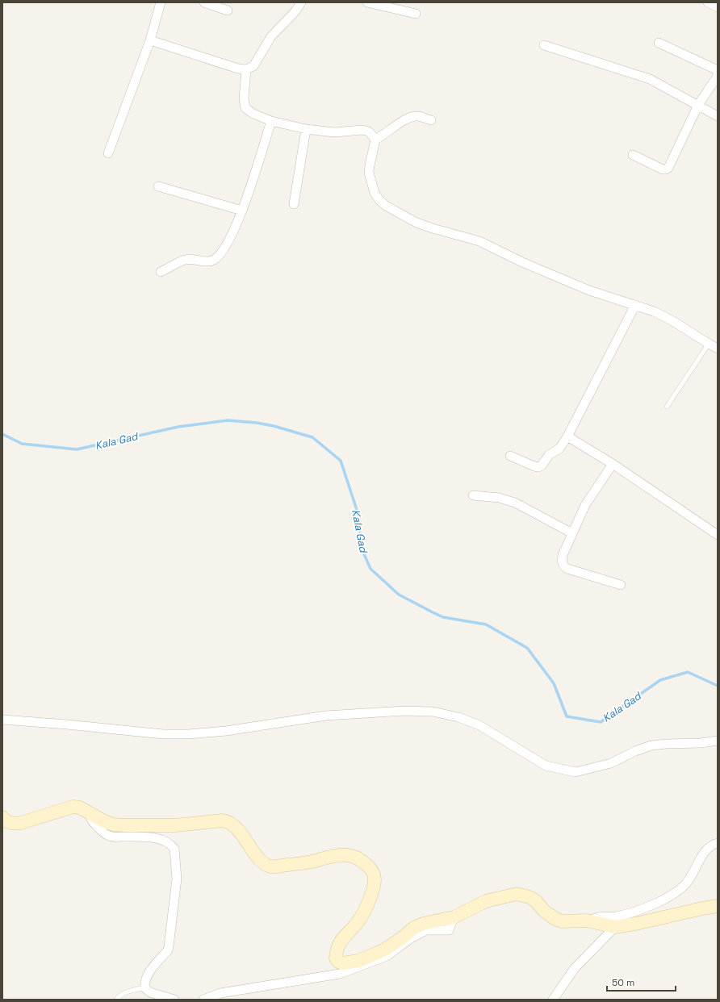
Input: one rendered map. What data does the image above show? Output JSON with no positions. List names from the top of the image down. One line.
{"water":["Kala Gad"],"scale_bar":"50 m"}
